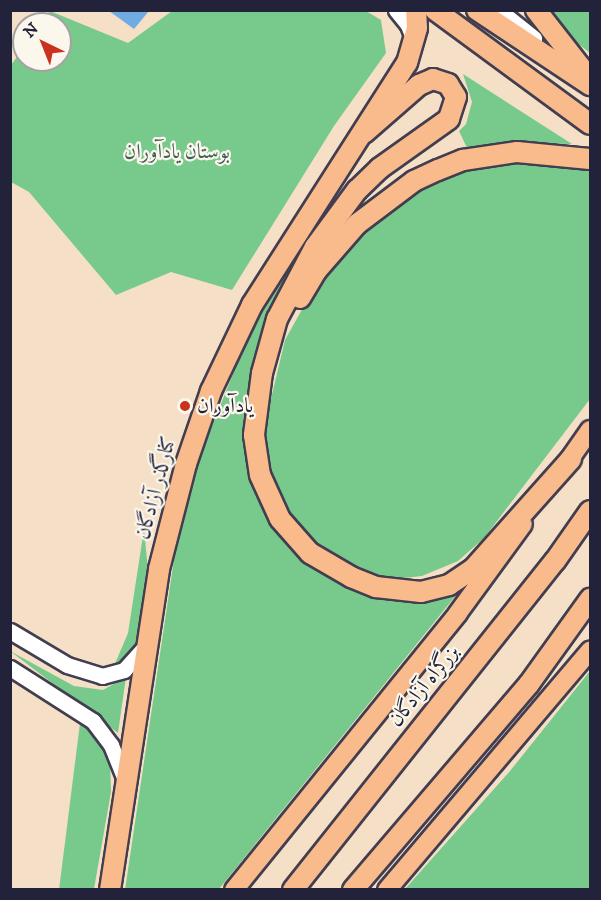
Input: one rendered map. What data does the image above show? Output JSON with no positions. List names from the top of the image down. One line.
{"streets":{"highway":["کنارگذر آزادگان","بزرگراه آزادگان"]},"parks":["بوستان یادآوران"],"places":["یادآوران"],"north":"top left"}
